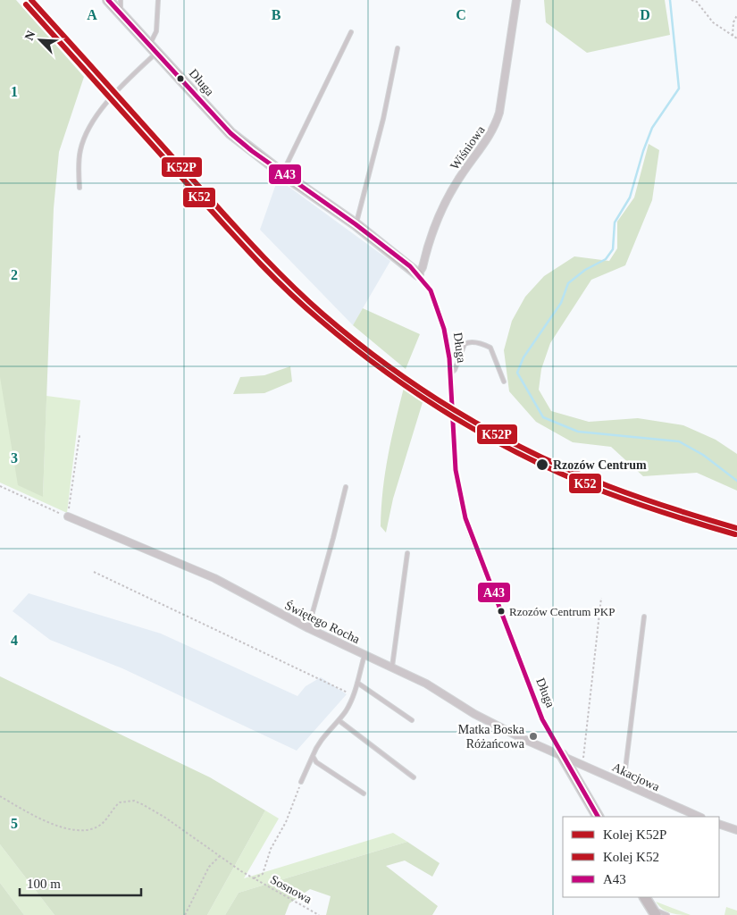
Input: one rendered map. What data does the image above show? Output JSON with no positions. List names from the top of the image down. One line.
{"streets":{"street":["Długa","Wiśniowa","Świętego Rocha","Akacjowa"],"path":["Sosnowa"]},"crossings":[["Długa","Wiśniowa"],["Długa","Świętego Rocha"],["Długa","Akacjowa"],["Świętego Rocha","Akacjowa"]],"places":["Rzozów Centrum","Rzozów Centrum PKP","Matka Boska Różańcowa"],"lines":["rail line K52P","transit line A43","rail line K52"],"legend":["Kolej K52P","Kolej K52","A43"],"scale_bar":"100 m","north":"top left","grid":{"columns":["A","B","C","D"],"rows":["1","2","3","4","5"]}}
